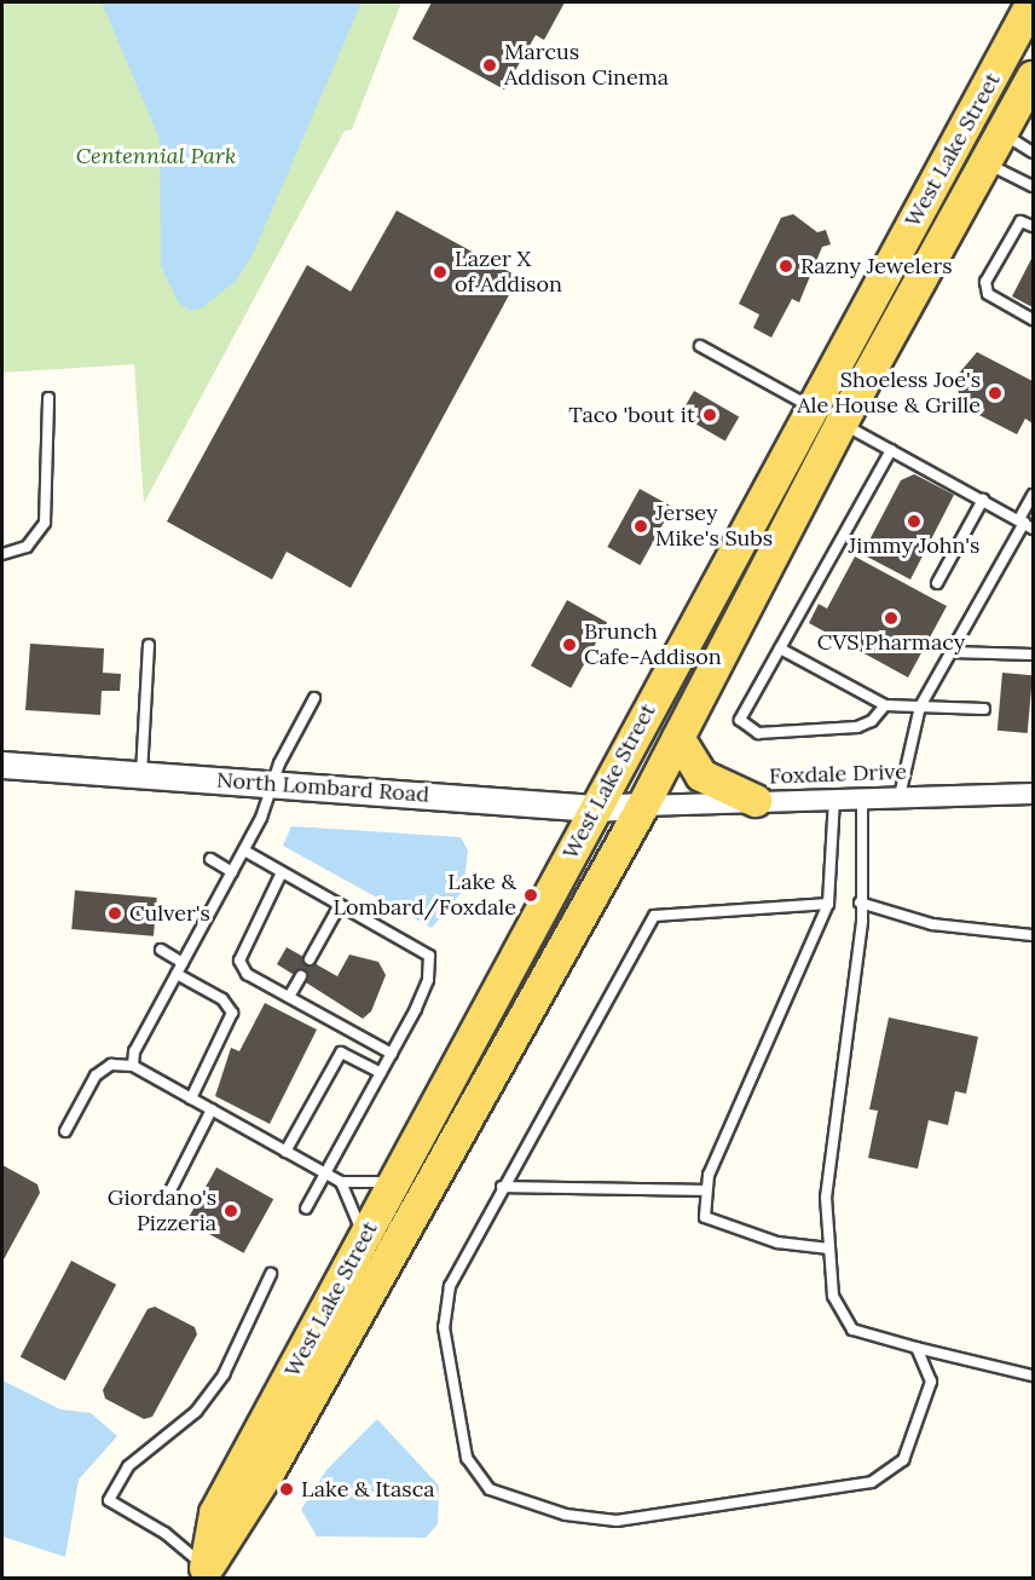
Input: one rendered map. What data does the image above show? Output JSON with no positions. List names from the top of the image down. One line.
{"streets":{"main road":["West Lake Street"],"street":["Foxdale Drive","North Lombard Road"]},"crossings":[["West Lake Street","Foxdale Drive"],["West Lake Street","North Lombard Road"],["Foxdale Drive","North Lombard Road"]],"parks":["Centennial Park"],"places":["Marcus Addison Cinema","Razny Jewelers","Lazer X of Addison","Shoeless Joe's Ale House & Grille","Taco 'bout it","Jimmy John's","Jersey Mike's Subs","CVS Pharmacy","Brunch Cafe-Addison","Lake & Lombard/Foxdale","Culver's","Giordano's Pizzeria","Lake & Itasca"]}
